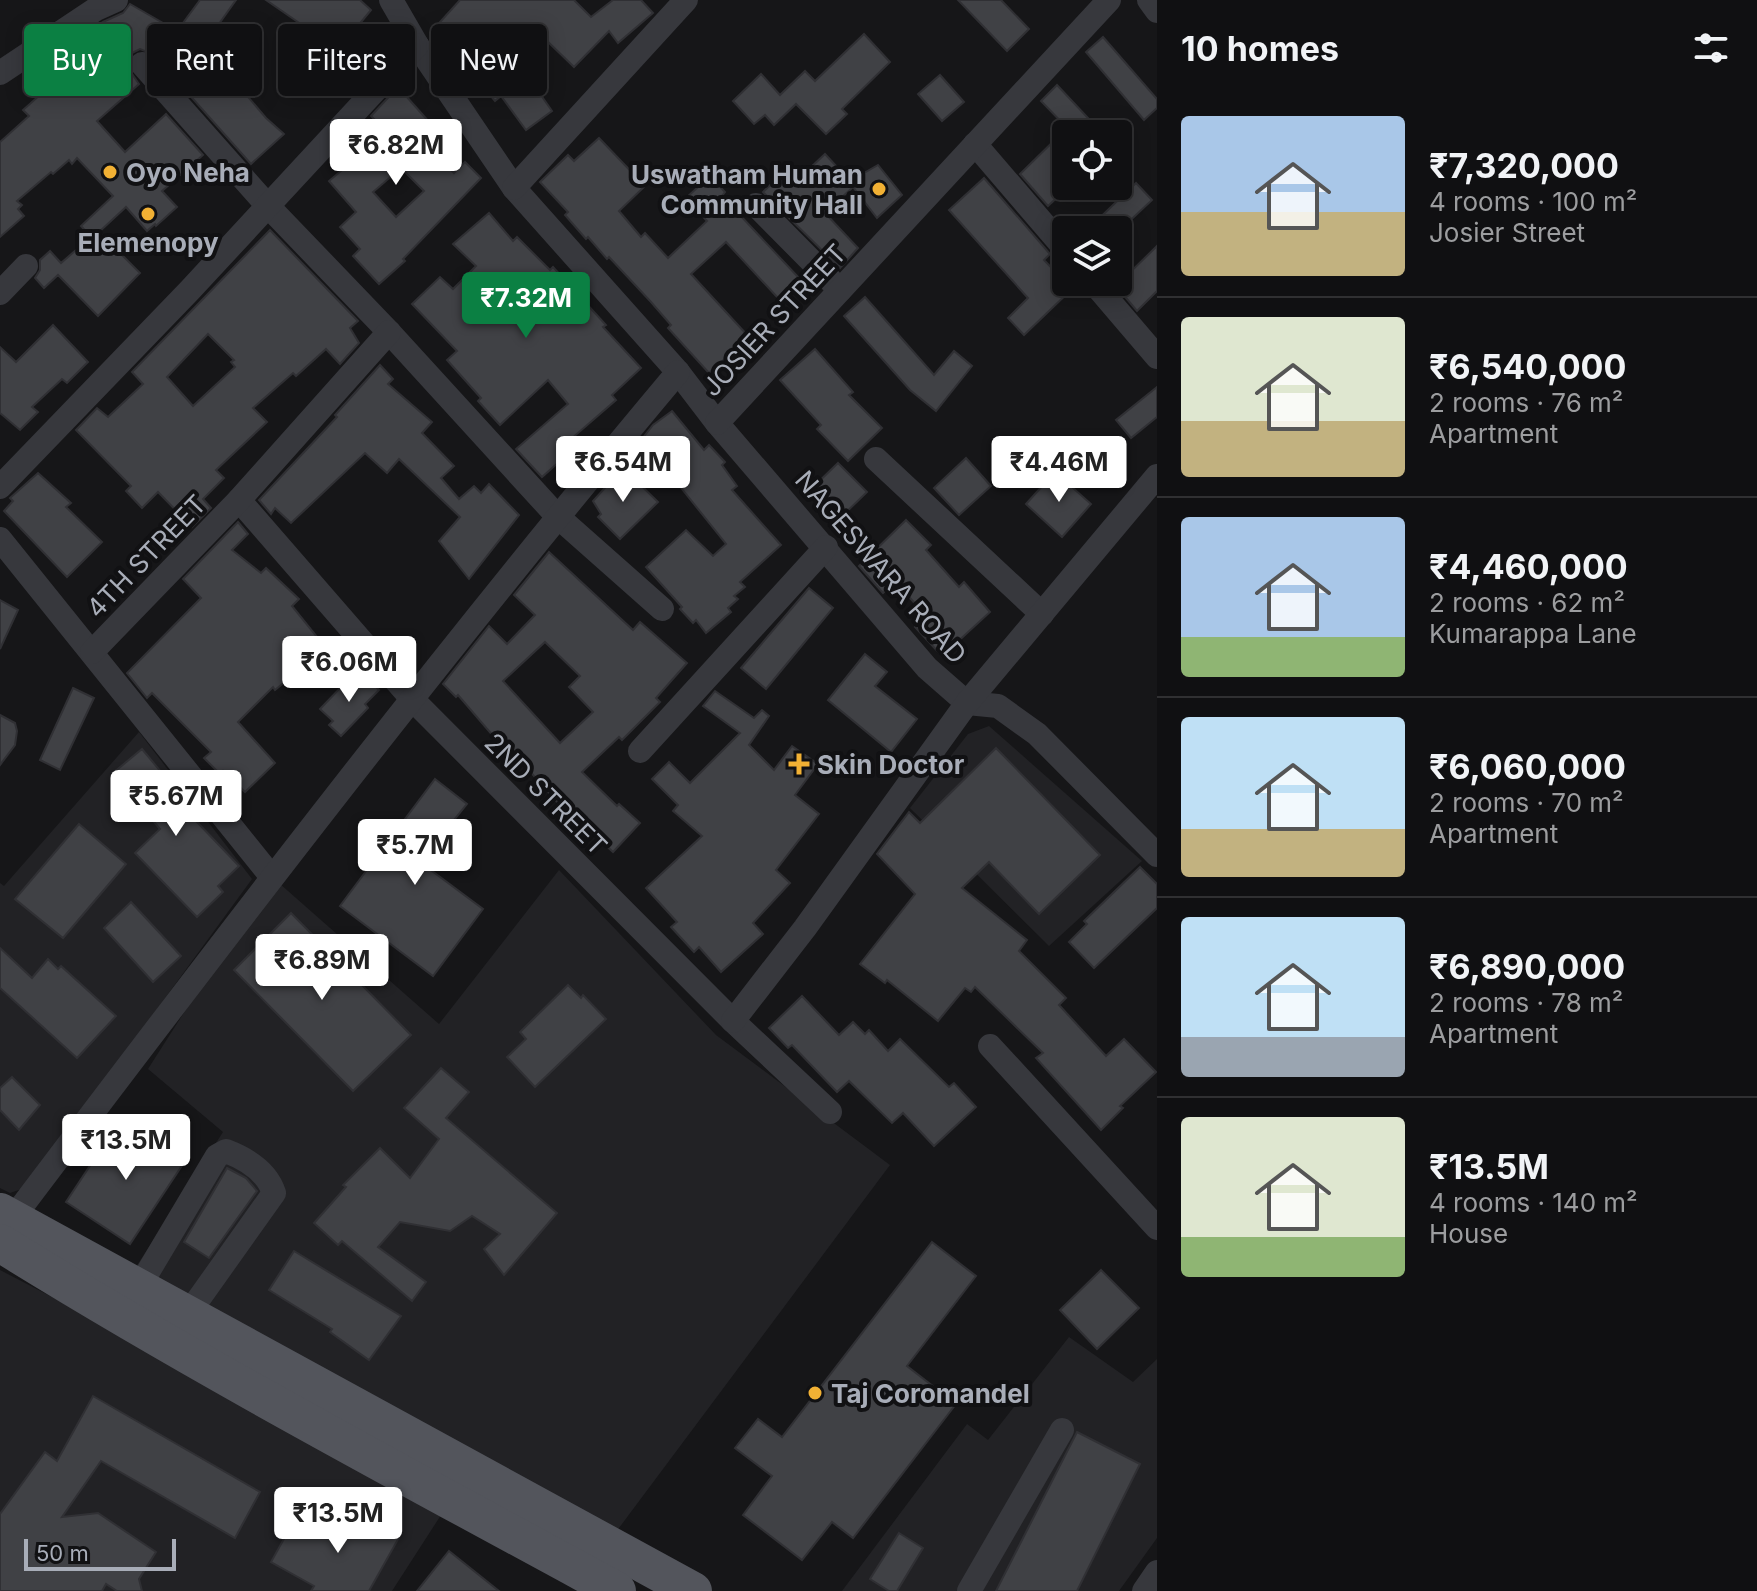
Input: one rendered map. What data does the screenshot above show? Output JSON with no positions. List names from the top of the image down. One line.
{"streets":{"street":["JOSIER STREET","4TH STREET","NAGESWARA ROAD","2ND STREET"]},"crossings":[["JOSIER STREET","NAGESWARA ROAD"],["4TH STREET","2ND STREET"]],"places":{"other":["Oyo Neha","Uswatham Human Community Hall","Elemenopy","Taj Coromandel"],"health":["Skin Doctor"]},"scale_bar":"50 m","page":{"heading":"10 homes","chip":["Buy","Rent","Filters","New"],"list":[{"name":"₹7,320,000","note":"4 rooms · 100 m² · Josier Street"},{"name":"₹6,540,000","note":"2 rooms · 76 m² · Apartment"},{"name":"₹4,460,000","note":"2 rooms · 62 m² · Kumarappa Lane"},{"name":"₹6,060,000","note":"2 rooms · 70 m² · Apartment"},{"name":"₹6,890,000","note":"2 rooms · 78 m² · Apartment"},{"name":"₹13.5M","note":"4 rooms · 140 m² · House"}],"price":["₹6.82M","₹7.32M","₹6.54M","₹4.46M","₹6.06M","₹5.67M","₹5.7M","₹6.89M","₹13.5M","₹13.5M"],"scale":"50 m"}}
